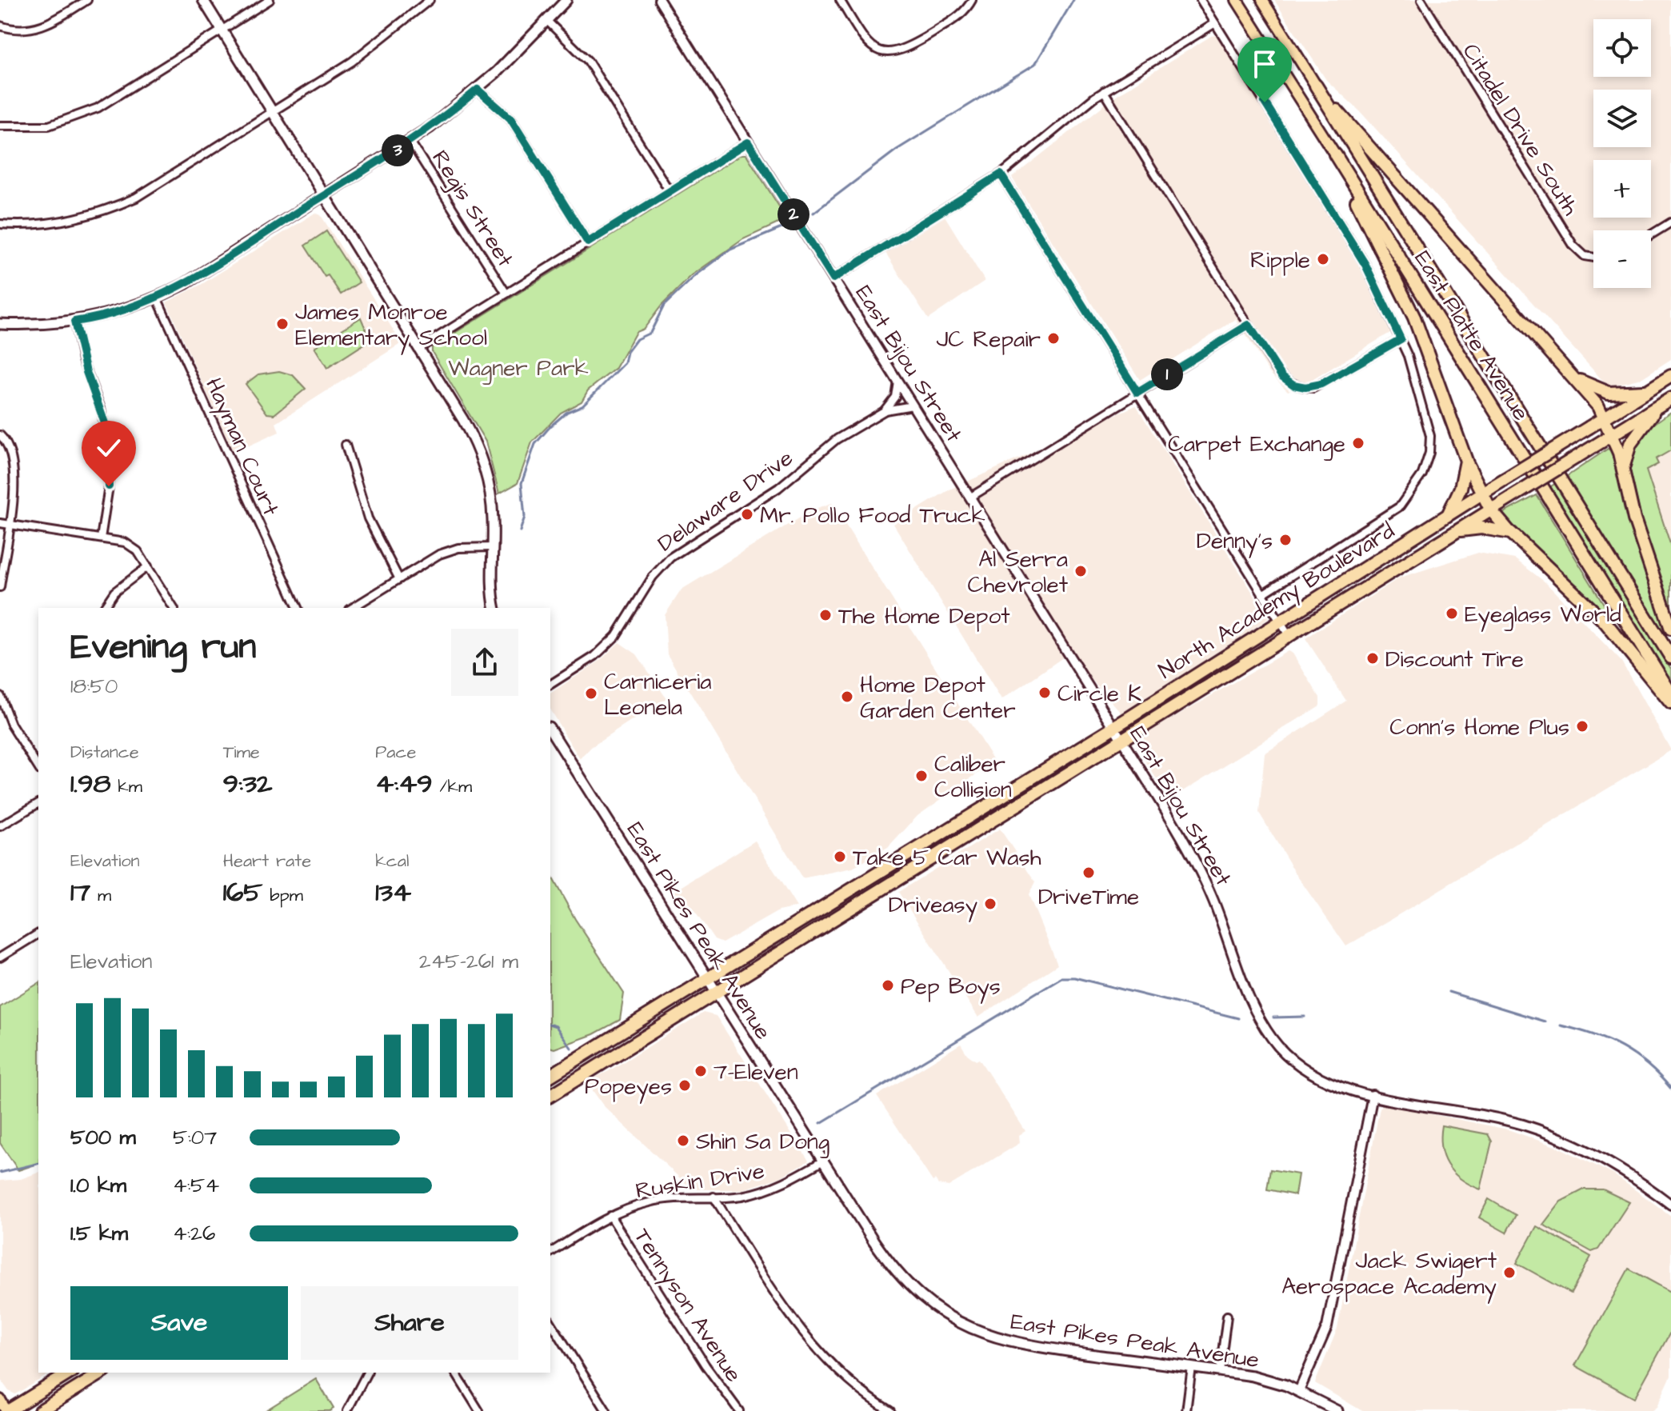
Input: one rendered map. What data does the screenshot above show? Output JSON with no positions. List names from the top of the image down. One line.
{"streets":{"highway":["East Platte Avenue","North Academy Boulevard"],"main road":["East Pikes Peak Avenue"],"street":["Citadel Drive South","Regis Street","East Bijou Street","Hayman Court","Delaware Drive","Ruskin Drive","Tennyson Avenue"]},"crossings":[["East Bijou Street","Delaware Drive"],["East Bijou Street","North Academy Boulevard"],["North Academy Boulevard","East Pikes Peak Avenue"],["East Pikes Peak Avenue","Ruskin Drive"],["Ruskin Drive","Tennyson Avenue"]],"parks":["Wagner Park"],"places":["Ripple","James Monroe Elementary School","JC Repair","Carpet Exchange","Mr. Pollo Food Truck","Denny's","Al Serra Chevrolet","Eyeglass World","The Home Depot","Discount Tire","Circle K","Carniceria Leonela","Home Depot Garden Center","Conn's Home Plus","Caliber Collision","Take 5 Car Wash","DriveTime","Driveasy","Pep Boys","7-Eleven","Popeyes","Shin Sa Dong","Jack Swigert Aerospace Academy"],"page":{"map_buttons":["+","−"],"pins":["3","2","1"],"heading":["Evening run","18:50"],"stats":[["Distance","1.98 km"],["Time","9:32"],["Pace","4:49 /km"],["Elevation","17 m"],["Heart rate","165 bpm"],["kcal","134"]],"chart":["Elevation","245–261 m"],"list":[{"name":"500 m","note":"5:07"},{"name":"1.0 km","note":"4:54"},{"name":"1.5 km","note":"4:26"}],"buttons":["Save","Share"]}}
